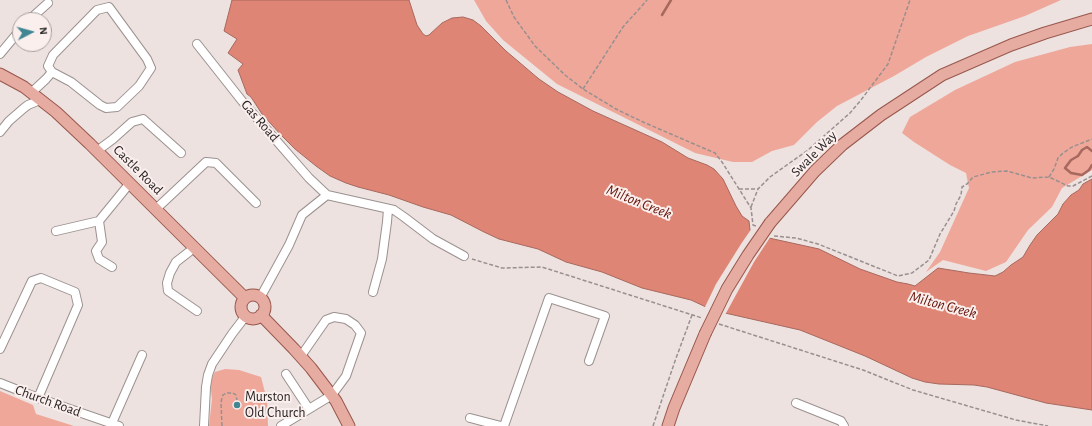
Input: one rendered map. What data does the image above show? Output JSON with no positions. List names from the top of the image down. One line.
{"streets":{"main road":["Swale Way","Castle Road"],"street":["Gas Road","Church Road"]},"water":["Milton Creek"],"places":["Murston Old Church"],"north":"right"}
